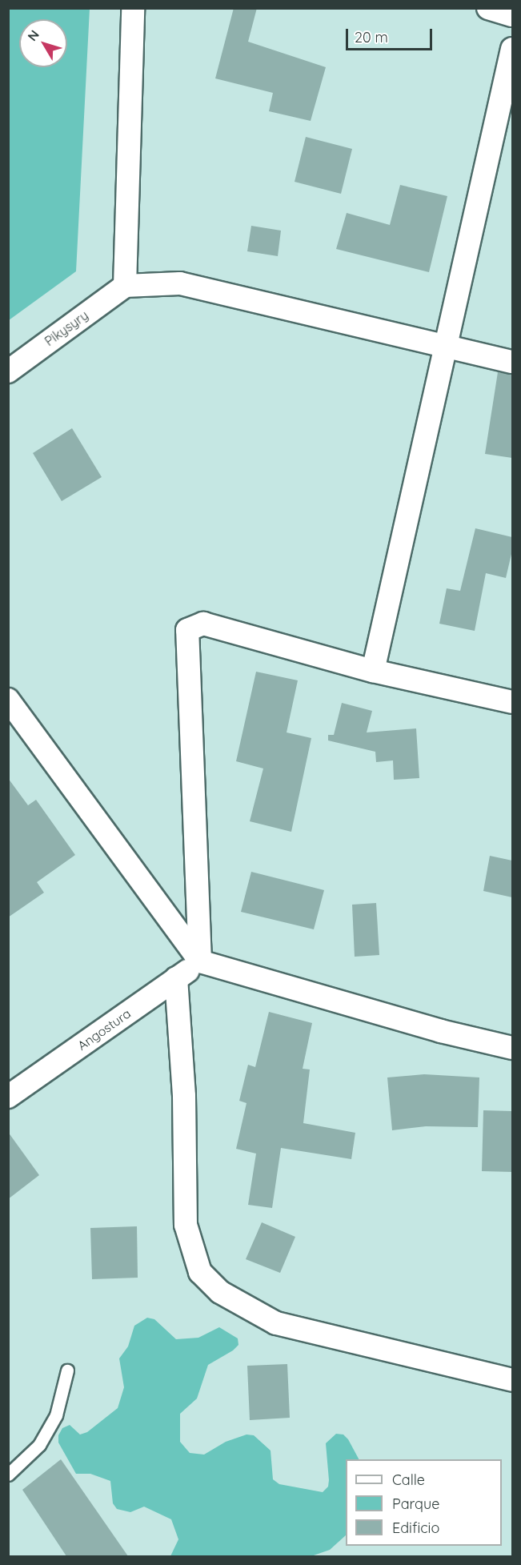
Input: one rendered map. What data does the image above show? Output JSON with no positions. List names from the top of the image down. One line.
{"streets":{"street":["Pikysyry","Angostura"]},"legend":["Calle","Parque","Edificio"],"scale_bar":"20 m","north":"top left"}
